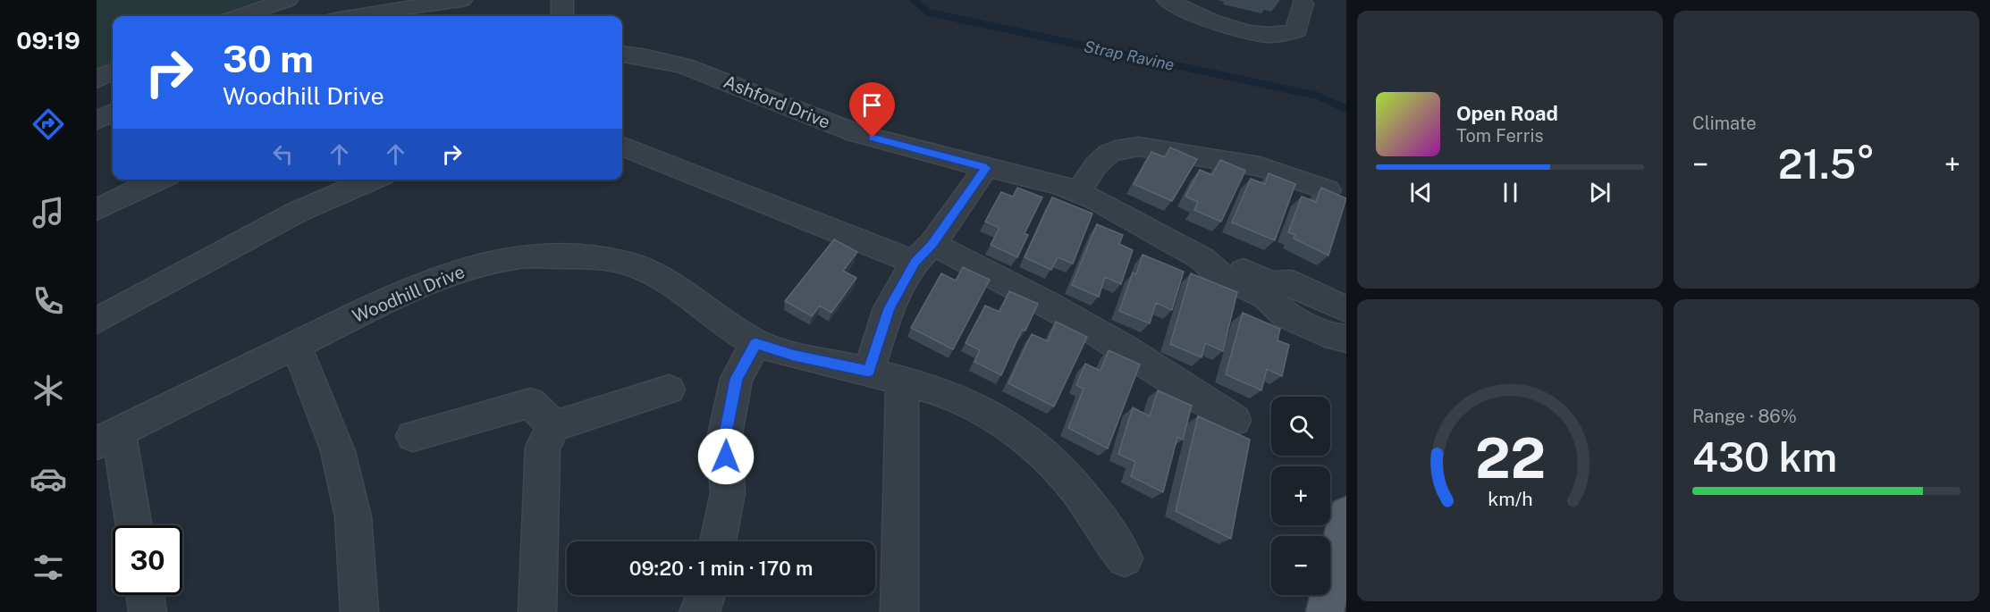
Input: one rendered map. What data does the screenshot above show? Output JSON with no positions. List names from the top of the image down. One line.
{"streets":{"street":["Ashford Drive","Woodhill Drive"]},"water":["Strap Ravine"],"page":{"tabs":"09:19","tile":["Climate",["Range · 86%","430 km"]],"turn":["30 m","Woodhill Drive"],"song":["Open Road","Tom Ferris"],"heat":["−","21.5°","+"],"map_buttons":["+","−"],"limit":"30","trip":"09:20 · 1 min · 170 m","gauge":["22","km/h"]}}
